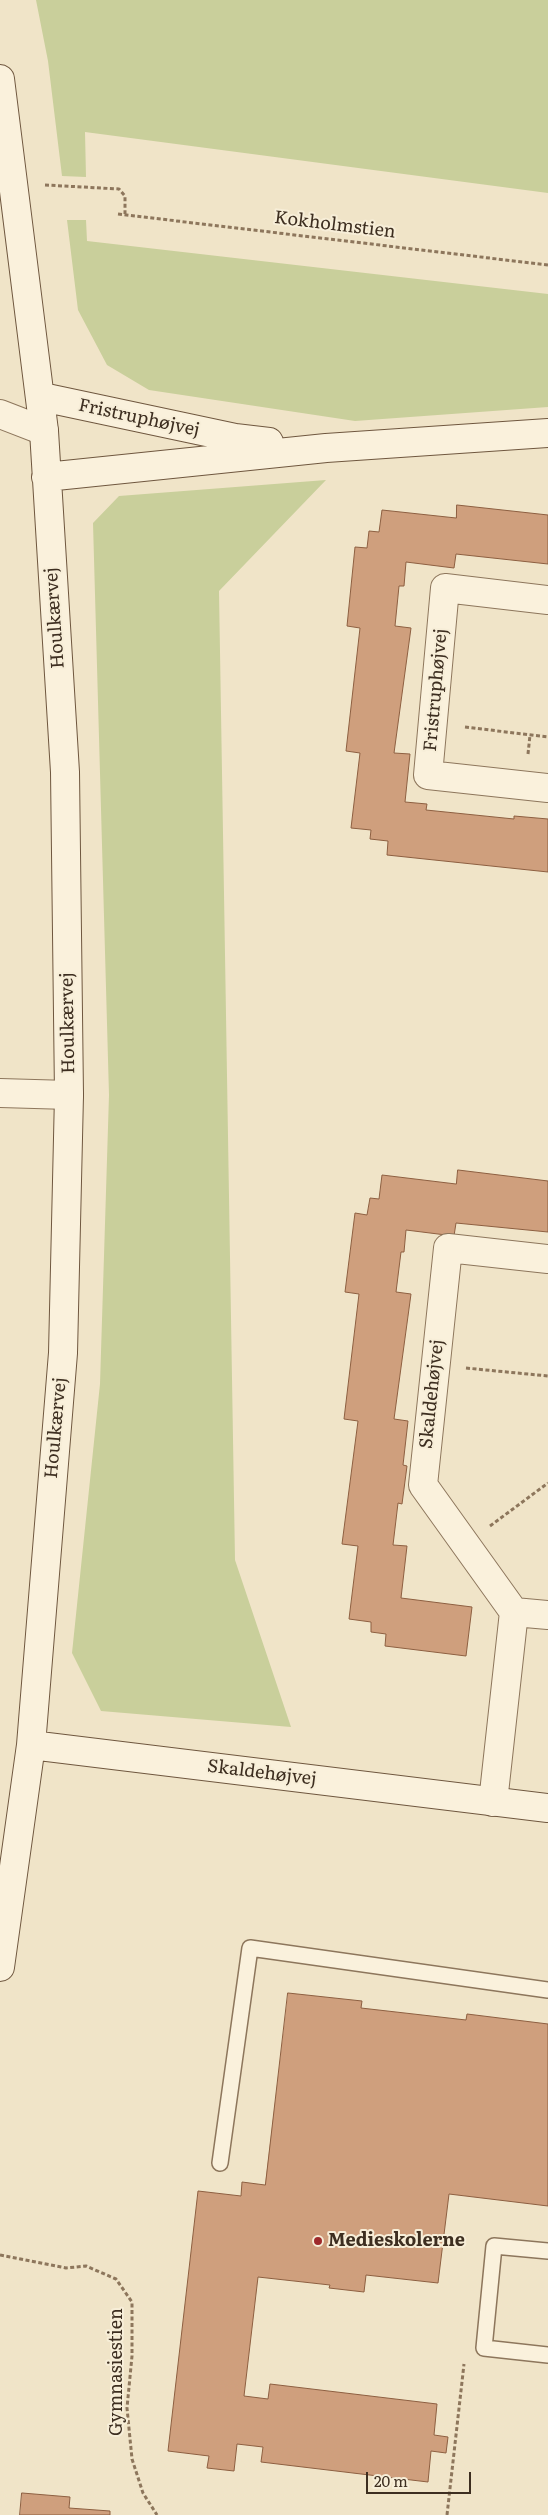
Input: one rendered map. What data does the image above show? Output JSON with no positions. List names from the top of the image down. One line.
{"streets":{"street":["Fristruphøjvej","Houlkærvej","Skaldehøjvej"],"path":["Kokholmstien","Gymnasiestien"]},"crossings":[["Fristruphøjvej","Houlkærvej"],["Houlkærvej","Skaldehøjvej"]],"places":["Medieskolerne"],"scale_bar":"20 m"}
